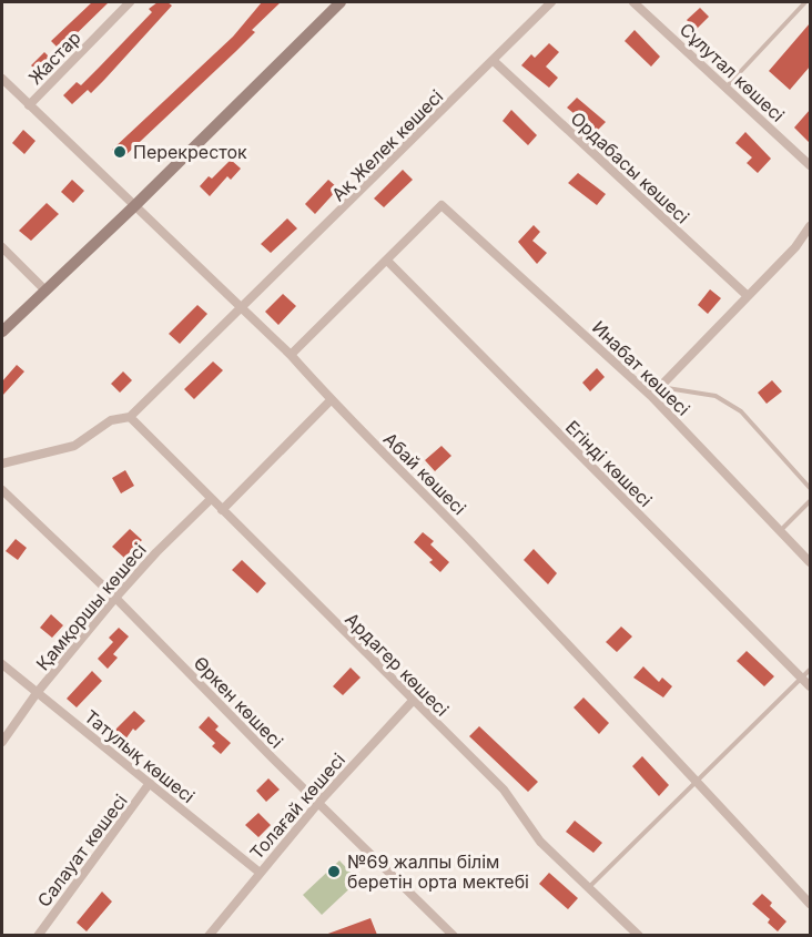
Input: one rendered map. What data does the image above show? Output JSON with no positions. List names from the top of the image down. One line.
{"streets":{"street":["Жастар","Сұлутал көшесі","Ақ Желек көшесі","Ордабасы көшесі","Инабат көшесі","Егінді көшесі","Абай көшесі","Қамқоршы көшесі","Ардагер көшесі","Өркен көшесі","Татулық көшесі","Толағай көшесі","Салауат көшесі"]},"crossings":[["Жастар","Абай көшесі"],["Ақ Желек көшесі","Ордабасы көшесі"],["Ақ Желек көшесі","Абай көшесі"],["Ақ Желек көшесі","Ардагер көшесі"],["Инабат көшесі","Егінді көшесі"],["Қамқоршы көшесі","Ардагер көшесі"],["Қамқоршы көшесі","Өркен көшесі"],["Қамқоршы көшесі","Татулық көшесі"],["Ардагер көшесі","Толағай көшесі"],["Өркен көшесі","Толағай көшесі"],["Татулық көшесі","Толағай көшесі"],["Татулық көшесі","Салауат көшесі"]],"places":["Перекресток","№69 жалпы білім беретін орта мектебі"]}
